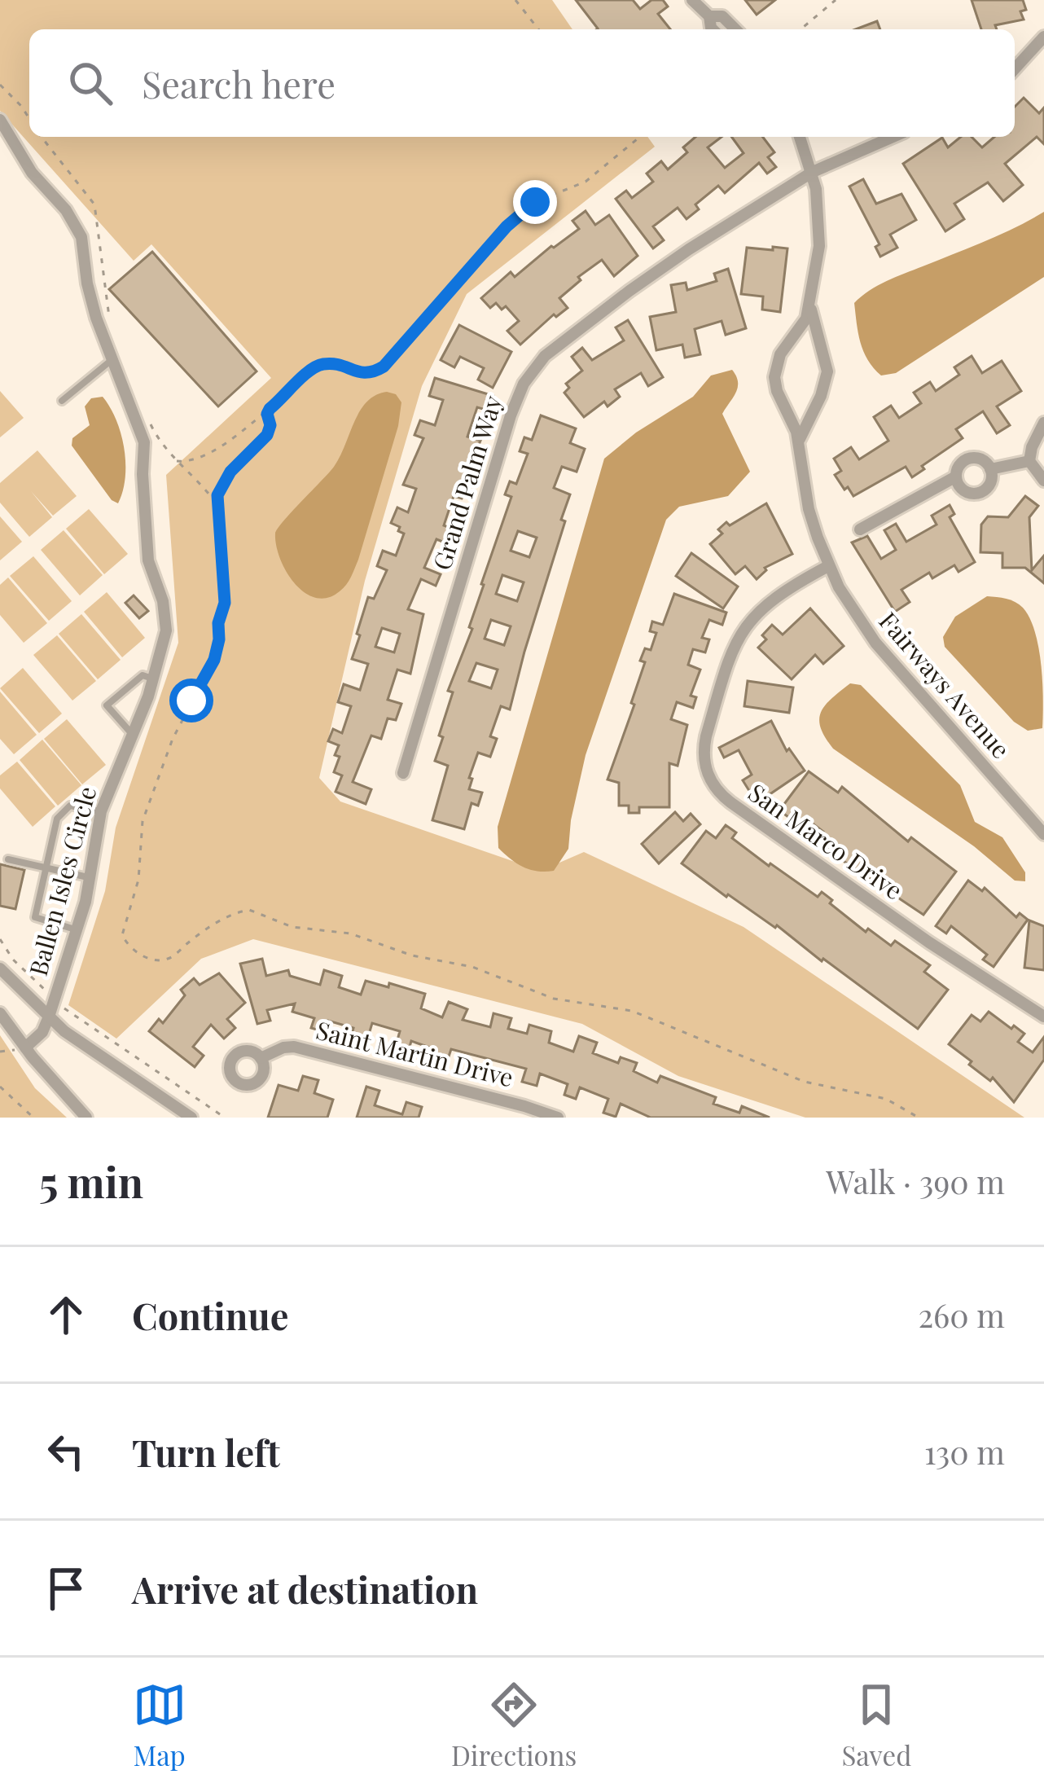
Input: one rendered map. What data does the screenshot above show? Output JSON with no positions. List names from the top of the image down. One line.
{"streets":{"street":["Grand Palm Way","Fairways Avenue","San Marco Drive","Ballen Isles Circle","Saint Martin Drive"]},"crossings":[["Grand Palm Way","Fairways Avenue"],["Fairways Avenue","San Marco Drive"]],"page":{"search":"Search here","heading":["5 min","Walk · 390 m"],"list":[["Continue","260 m"],["Turn left","130 m"],"Arrive at destination"],"nav":["Map","Directions","Saved"]}}
